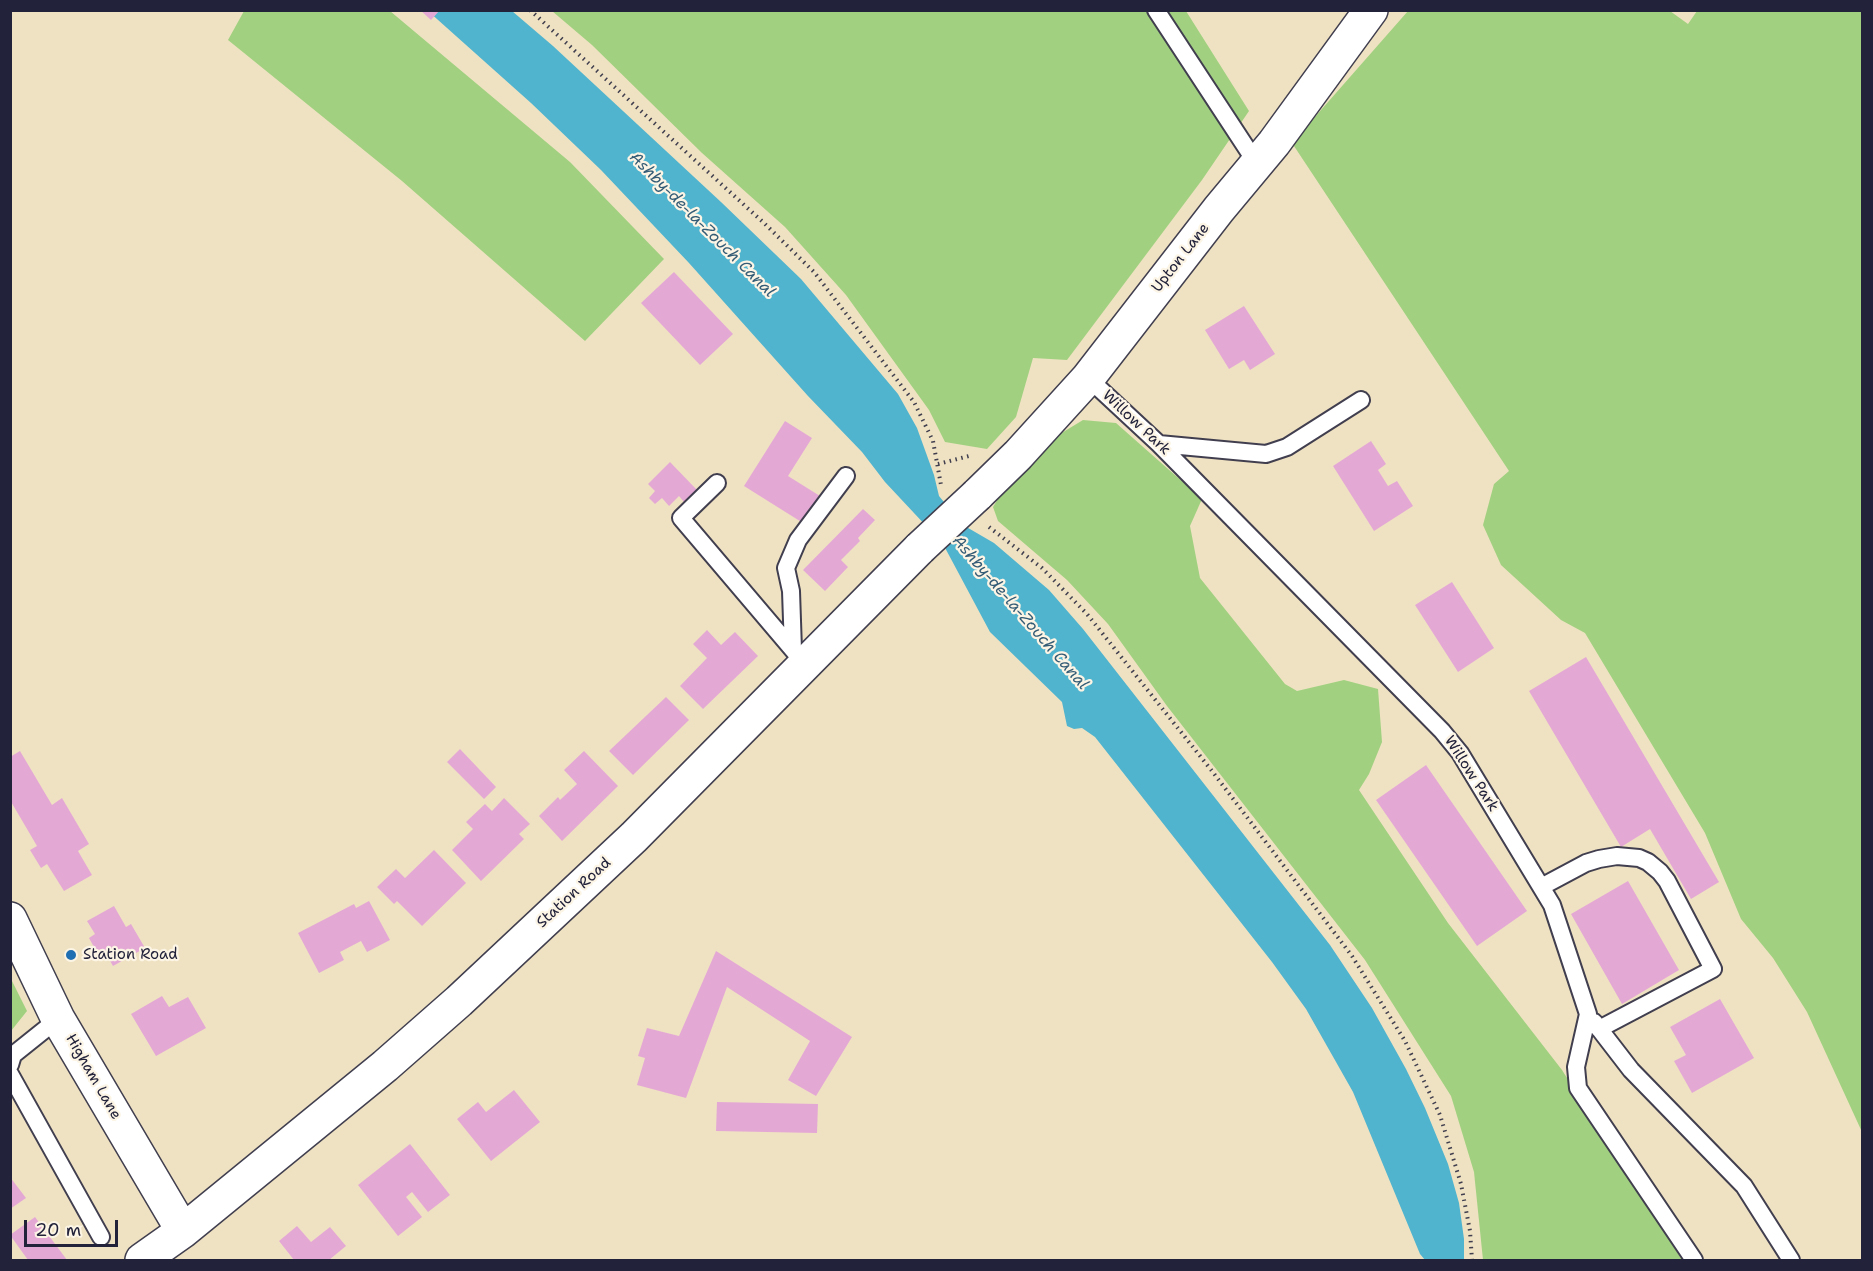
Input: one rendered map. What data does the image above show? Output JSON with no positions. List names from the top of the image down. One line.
{"streets":{"street":["Upton Lane","Station Road","Higham Lane"],"lane":["Willow Park"]},"crossings":[["Upton Lane","Willow Park"],["Upton Lane","Station Road"],["Station Road","Higham Lane"]],"water":["Ashby-de-la-Zouch Canal"],"places":["Station Road"],"scale_bar":"20 m"}
